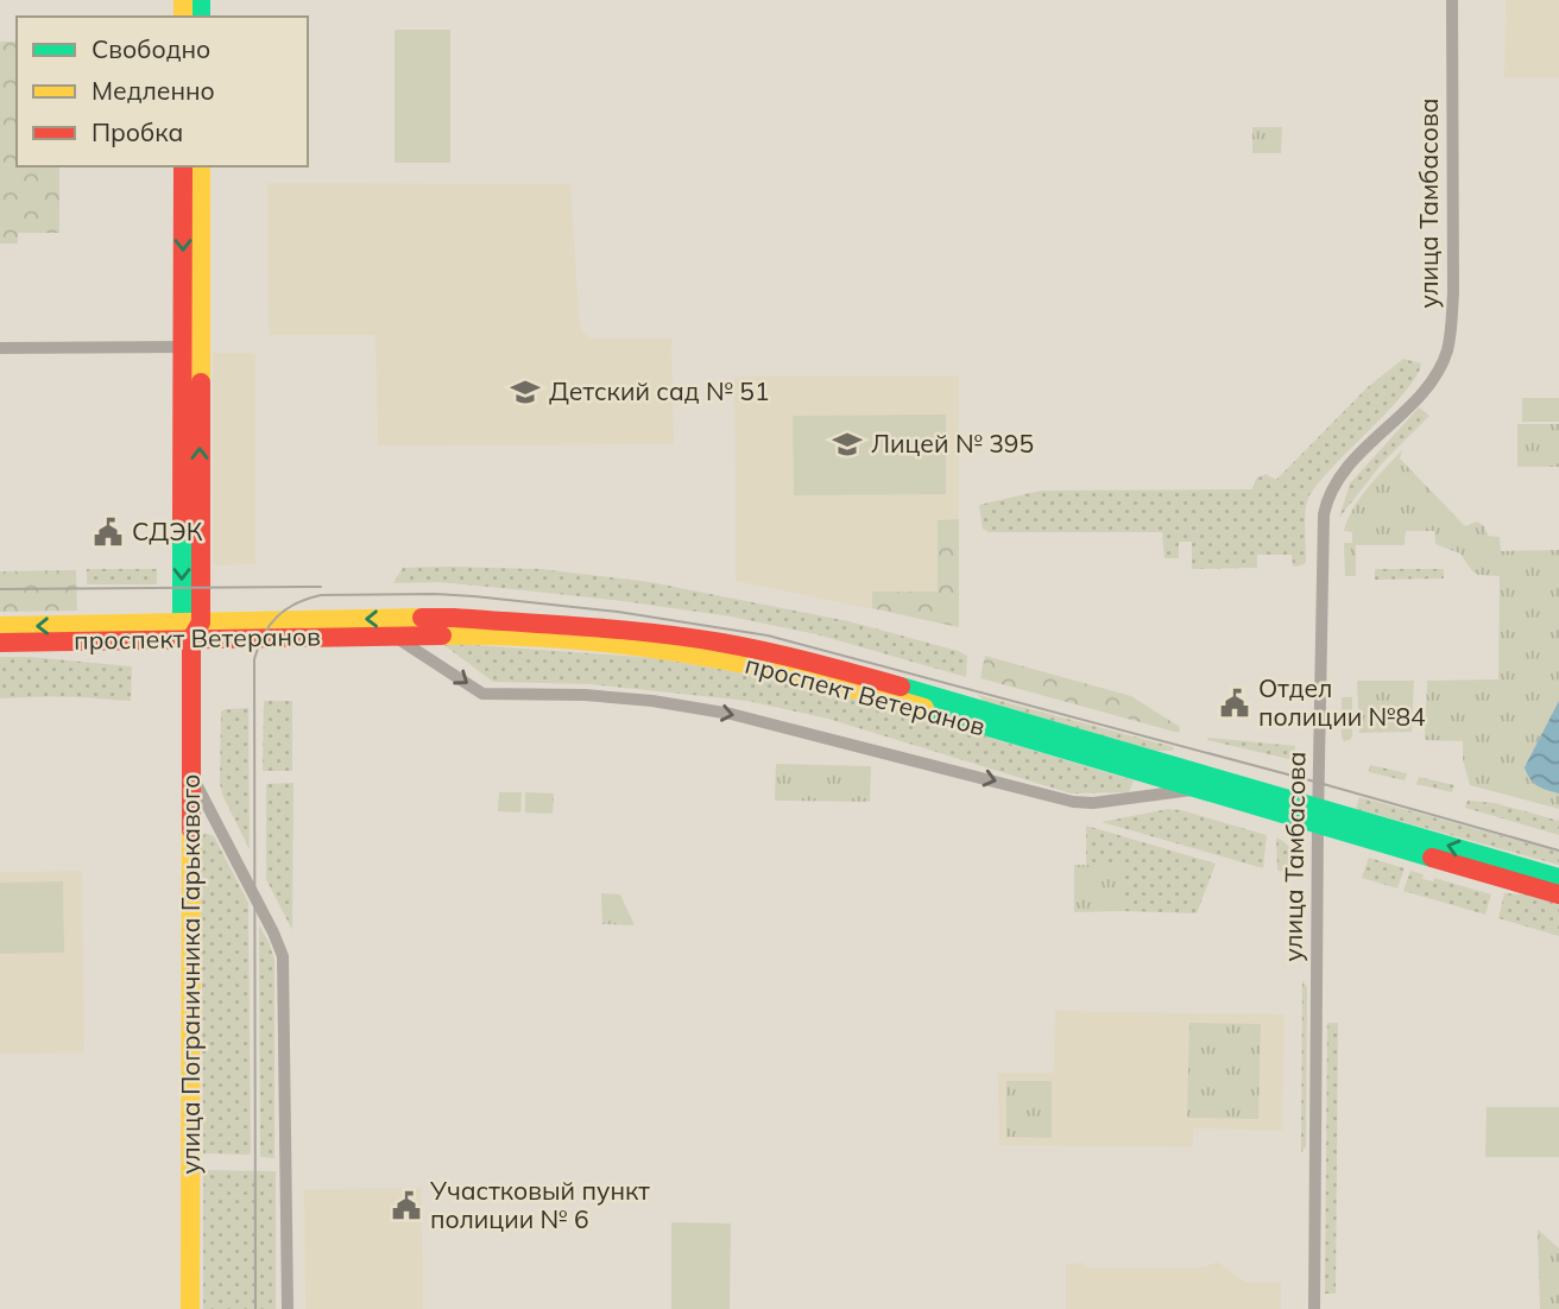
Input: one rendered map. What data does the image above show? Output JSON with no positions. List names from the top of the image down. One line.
{"streets":{"main road":["проспект Ветеранов","улица Пограничника Гарькавого"],"street":["улица Тамбасова"]},"crossings":[["улица Тамбасова","проспект Ветеранов"],["проспект Ветеранов","улица Пограничника Гарькавого"]],"places":{"school or university":["Детский сад № 51","Лицей № 395"],"public building":["СДЭК","Отдел полиции №84","Участковый пункт полиции № 6"]},"legend":["Свободно","Медленно","Пробка"]}
